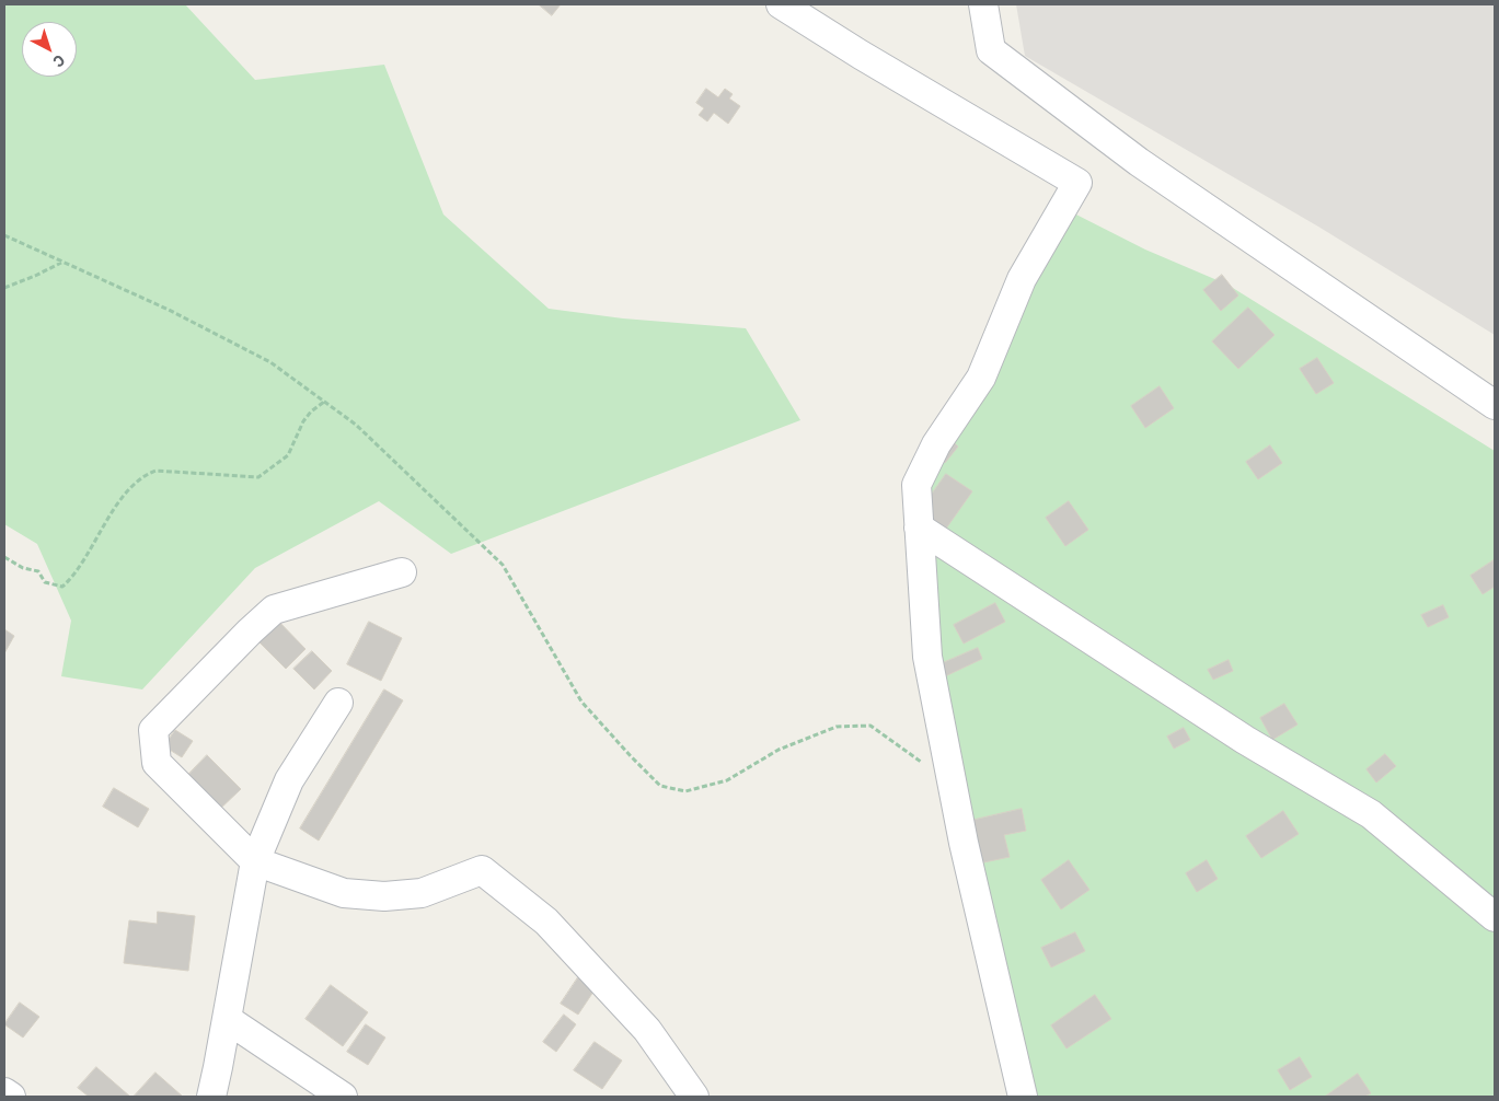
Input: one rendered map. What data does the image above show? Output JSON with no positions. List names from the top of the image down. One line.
{"north":"bottom right"}
